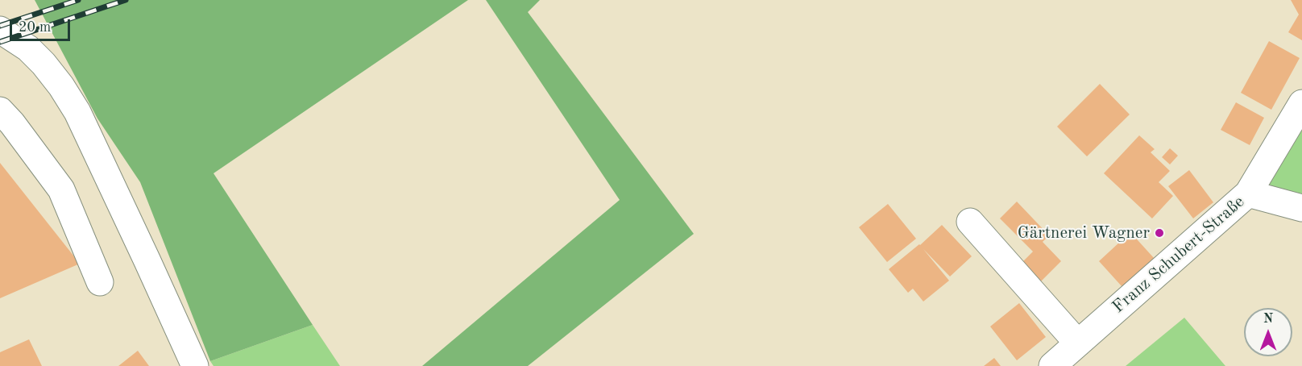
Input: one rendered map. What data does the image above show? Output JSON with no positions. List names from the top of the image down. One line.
{"streets":{"street":["Franz Schubert-Straße"]},"places":["Gärtnerei Wagner"],"scale_bar":"20 m","north":"top"}
